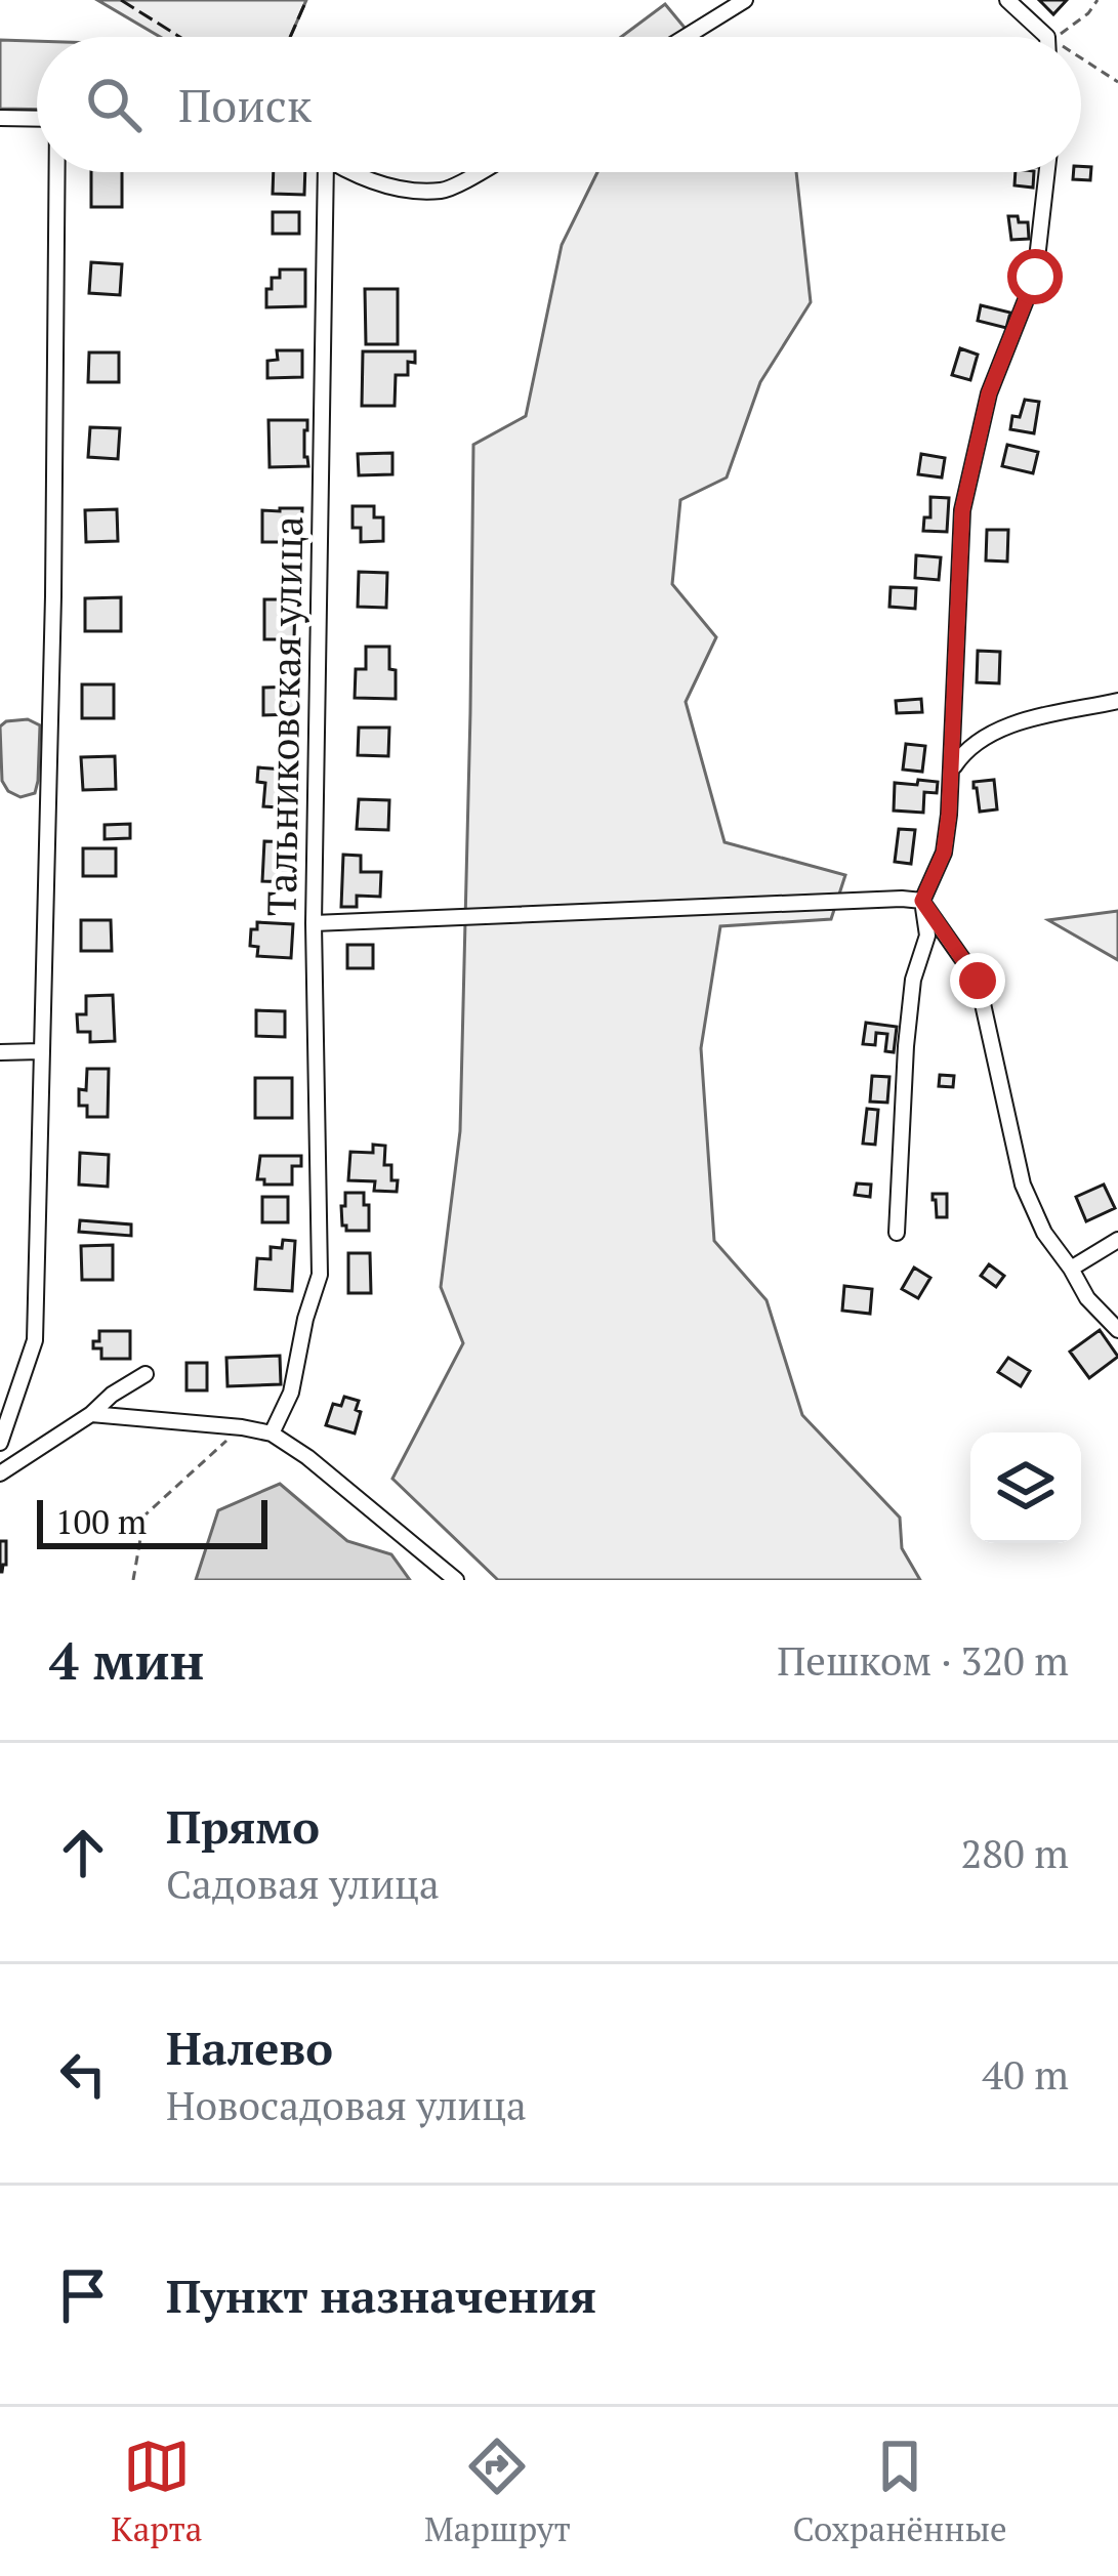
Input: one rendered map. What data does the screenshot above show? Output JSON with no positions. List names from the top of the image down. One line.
{"streets":{"street":["Тальниковская улица"]},"scale_bar":"100 m","page":{"search":"Поиск","scale":"100 m","heading":["4 мин","Пешком · 320 m"],"list":[["Прямо","Садовая улица","280 m"],["Налево","Новосадовая улица","40 m"],"Пункт назначения"],"nav":["Карта","Маршрут","Сохранённые"]}}
